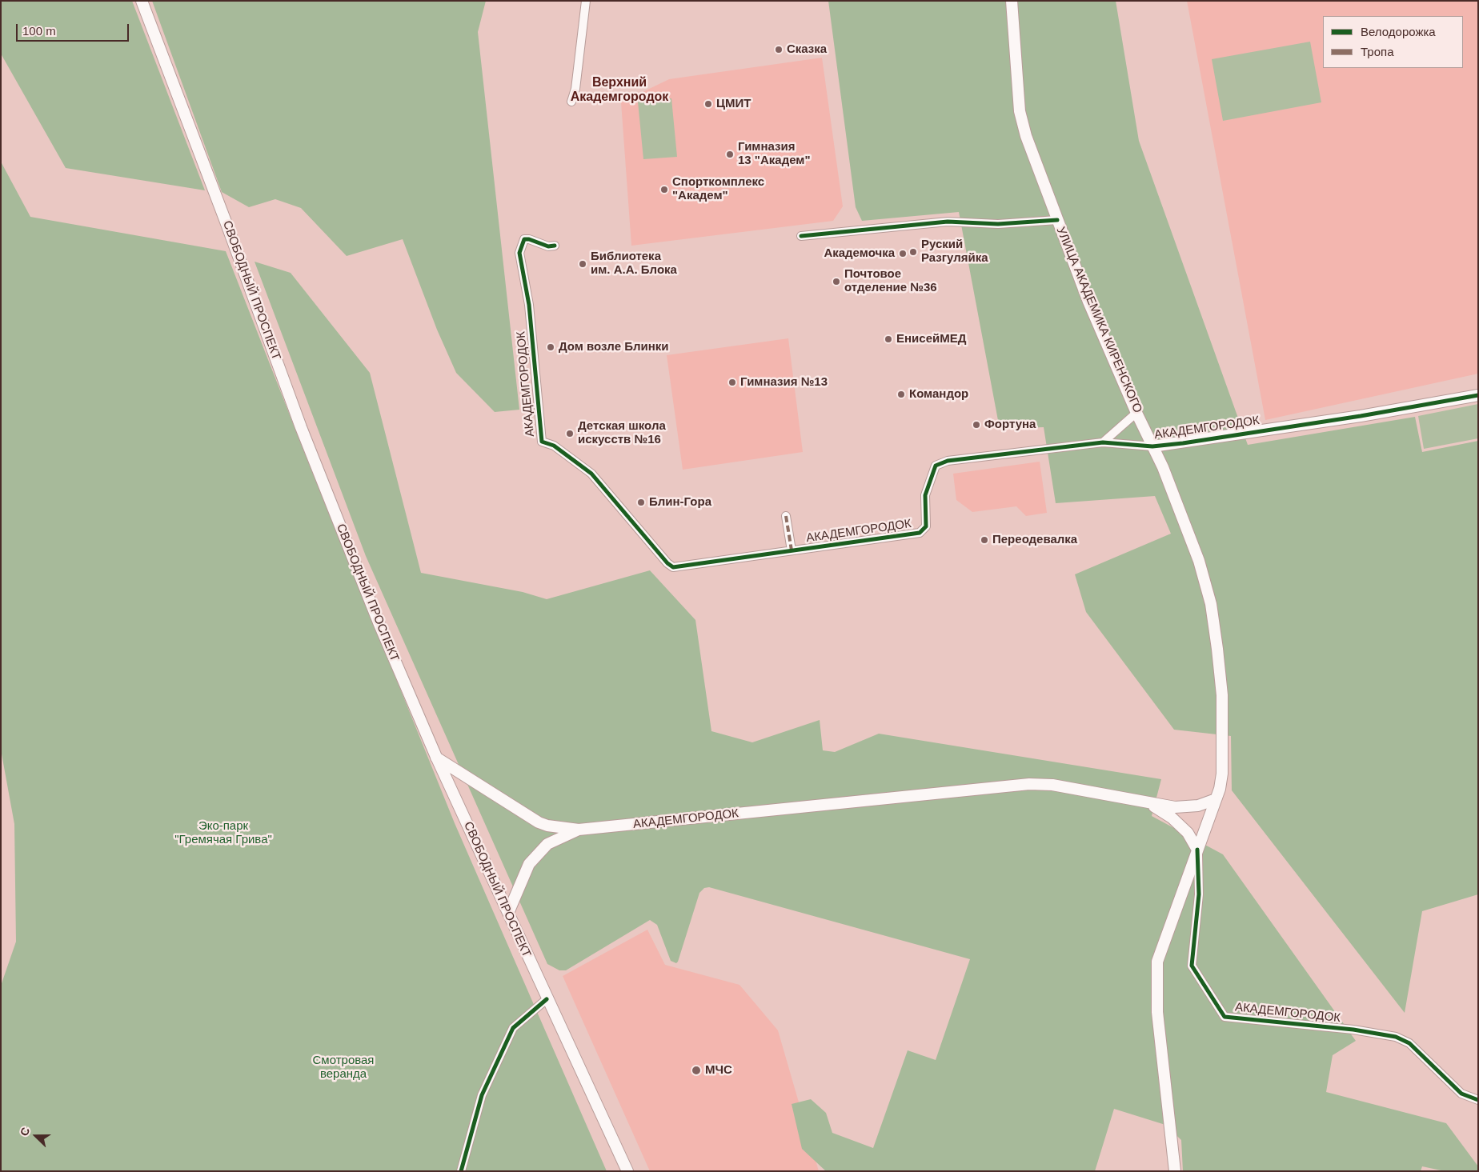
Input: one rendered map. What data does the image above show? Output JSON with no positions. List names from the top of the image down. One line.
{"streets":{"main road":["СВОБОДНЫЙ ПРОСПЕКТ","УЛИЦА АКАДЕМИКА КИРЕНСКОГО","АКАДЕМГОРОДОК"]},"crossings":[["УЛИЦА АКАДЕМИКА КИРЕНСКОГО","АКАДЕМГОРОДОК"]],"districts":["Верхний Академгородок"],"parks":["Эко-парк \"Гремячая Грива\"","Смотровая веранда"],"places":["Сказка","ЦМИТ","Гимназия 13 \"Академ\"","Спорткомплекс \"Академ\"","Руский Разгуляйка","Академочка","Библиотека им. А.А. Блока","Почтовое отделение №36","ЕнисейМЕД","Дом возле Блинки","Гимназия №13","Командор","Фортуна","Детская школа искусств №16","Блин-Гора","Переодевалка","МЧС"],"legend":["Велодорожка","Тропа"],"scale_bar":"100 m","north":"left"}
